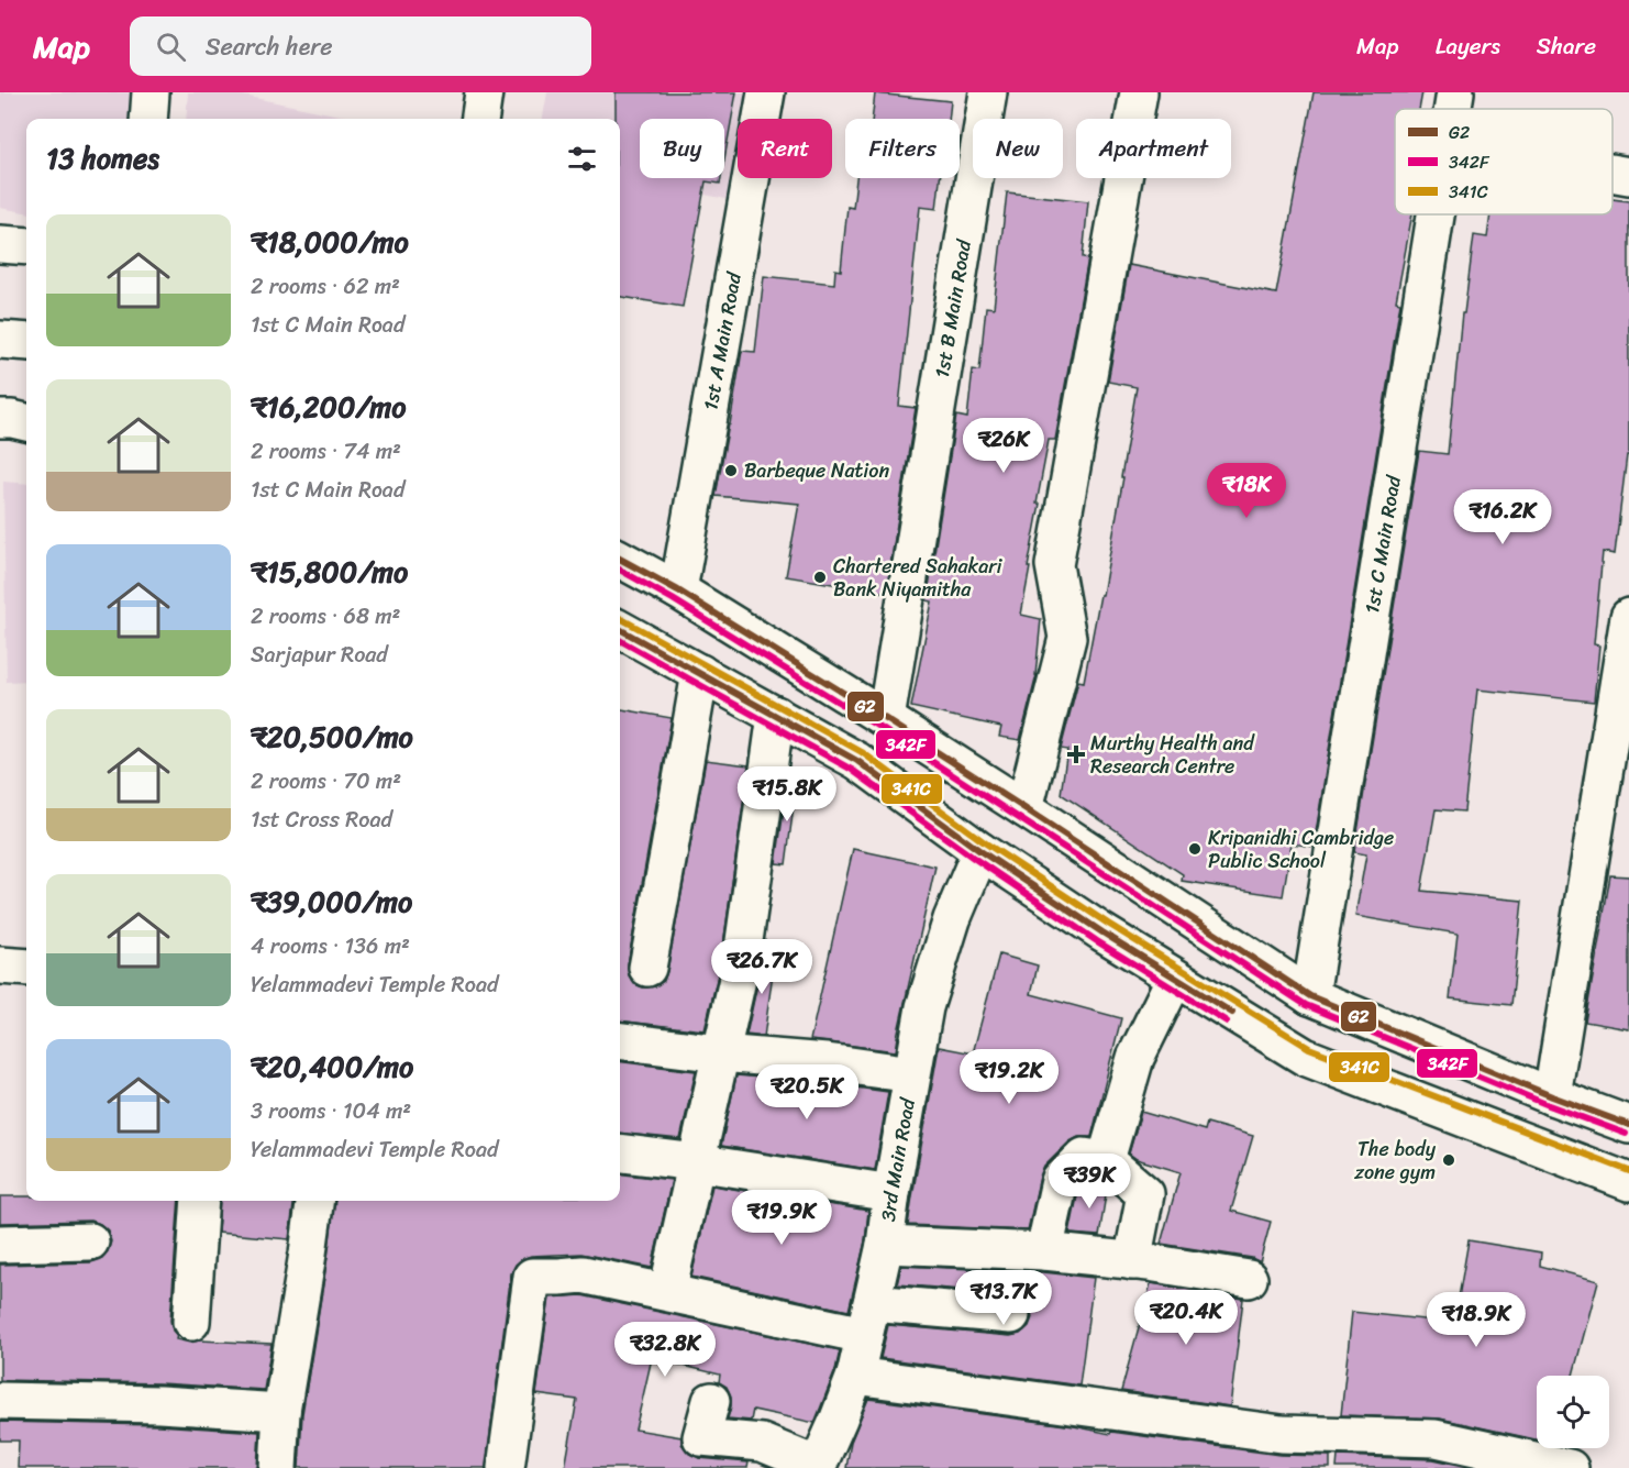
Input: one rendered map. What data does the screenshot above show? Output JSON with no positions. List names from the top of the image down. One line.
{"streets":{"street":["1st B Main Road","1st A Main Road","1st C Main Road","3rd Main Road"]},"places":{"other":["Barbeque Nation","Chartered Sahakari Bank Niyamitha","Kripanidhi Cambridge Public School","The body zone gym"],"health":["Murthy Health and Research Centre"]},"lines":["transit line G2","transit line 342F","transit line 341C"],"legend":["G2","342F","341C"],"page":{"header":"Map","search":"Search here","nav":["Map","Layers","Share"],"chip":["Buy","Rent","Filters","New","Apartment"],"heading":"13 homes","list":[{"name":"₹18,000/mo","note":"2 rooms · 62 m² · 1st C Main Road"},{"name":"₹16,200/mo","note":"2 rooms · 74 m² · 1st C Main Road"},{"name":"₹15,800/mo","note":"2 rooms · 68 m² · Sarjapur Road"},{"name":"₹20,500/mo","note":"2 rooms · 70 m² · 1st Cross Road"},{"name":"₹39,000/mo","note":"4 rooms · 136 m² · Yelammadevi Temple Road"},{"name":"₹20,400/mo","note":"3 rooms · 104 m² · Yelammadevi Temple Road"}],"price":["₹26K","₹18K","₹16.2K","₹15.8K","₹26.7K","₹19.2K","₹20.5K","₹39K","₹19.9K","₹13.7K","₹20.4K","₹18.9K","₹32.8K"]}}
